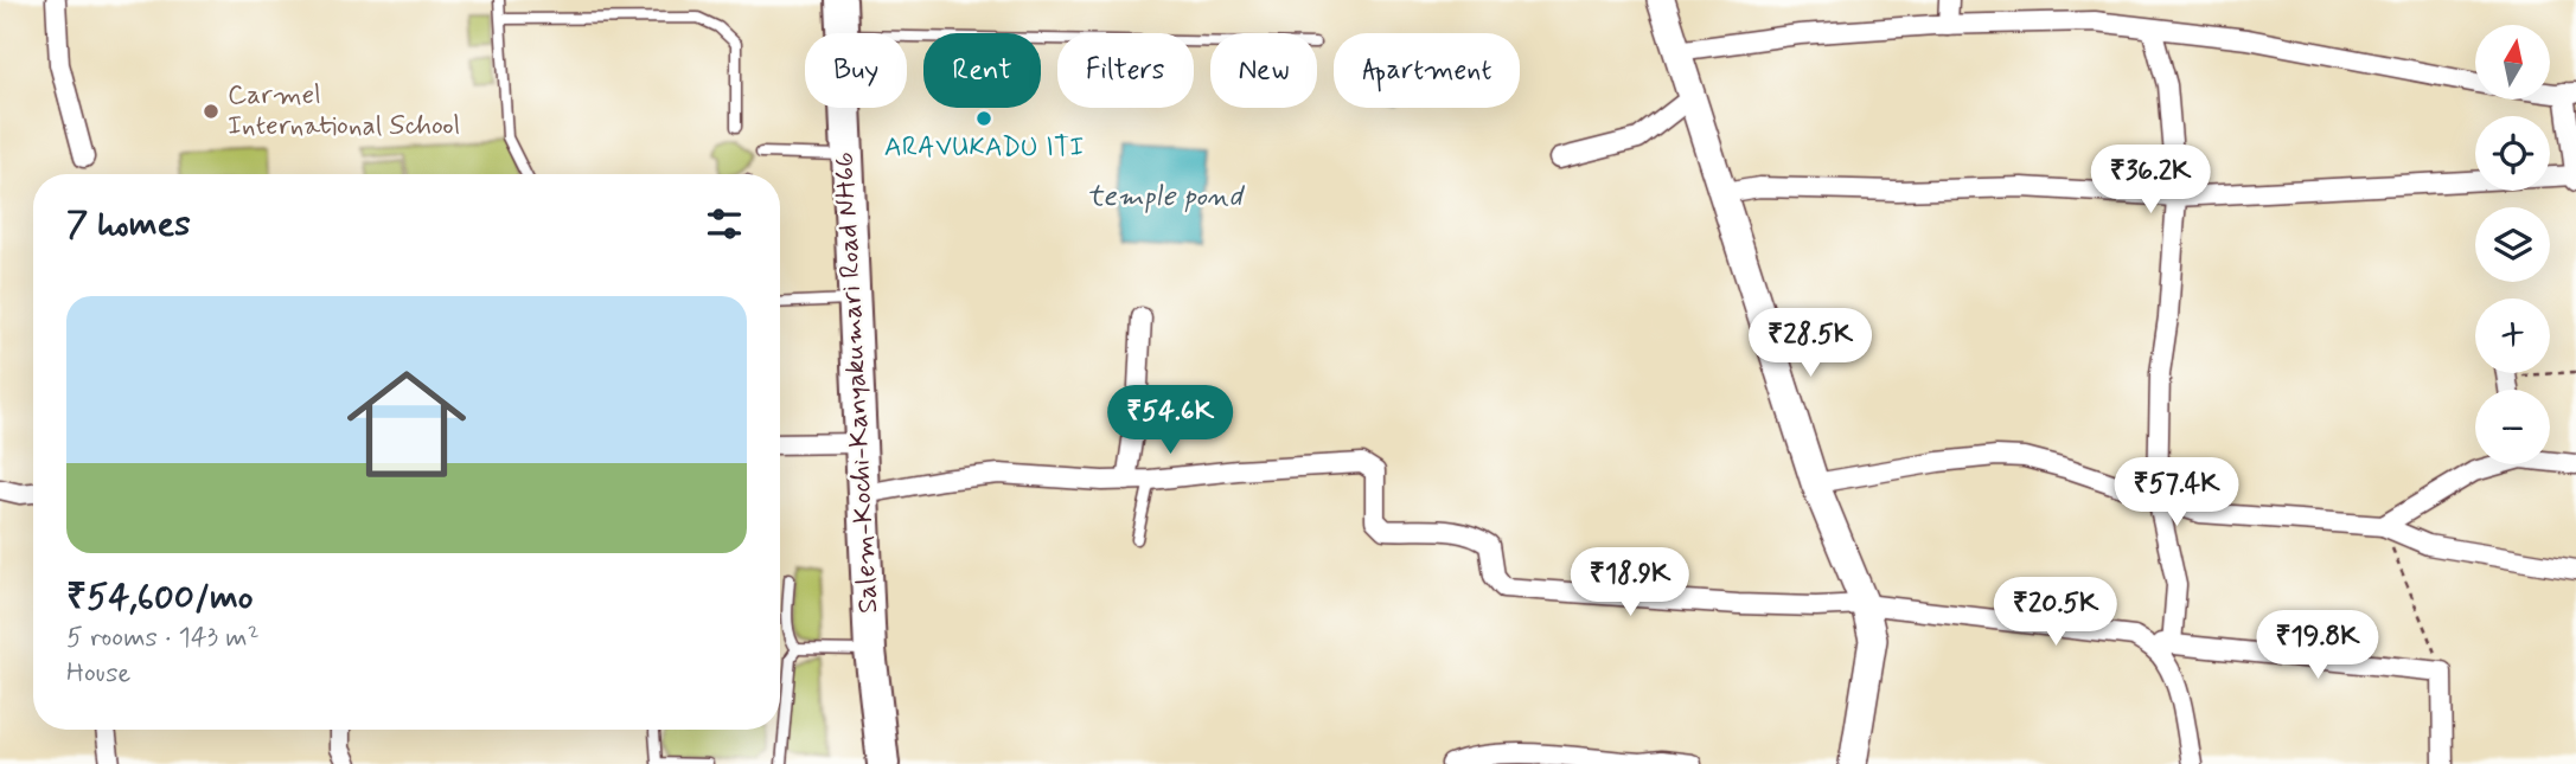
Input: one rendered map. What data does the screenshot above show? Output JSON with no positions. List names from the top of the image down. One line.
{"streets":{"highway":["Salem-Kochi-Kanyakumari Road NH66"]},"water":["temple pond"],"places":["Carmel International School","ARAVUKADU ITI"],"north":"top","page":{"map_buttons":["+","−"],"chip":["Buy","Rent","Filters","New","Apartment"],"price":["₹36.2K","₹28.5K","₹54.6K","₹57.4K","₹18.9K","₹20.5K","₹19.8K"],"heading":"7 homes","list":[{"name":"₹54,600/mo","note":"5 rooms · 143 m² · House"}]}}
